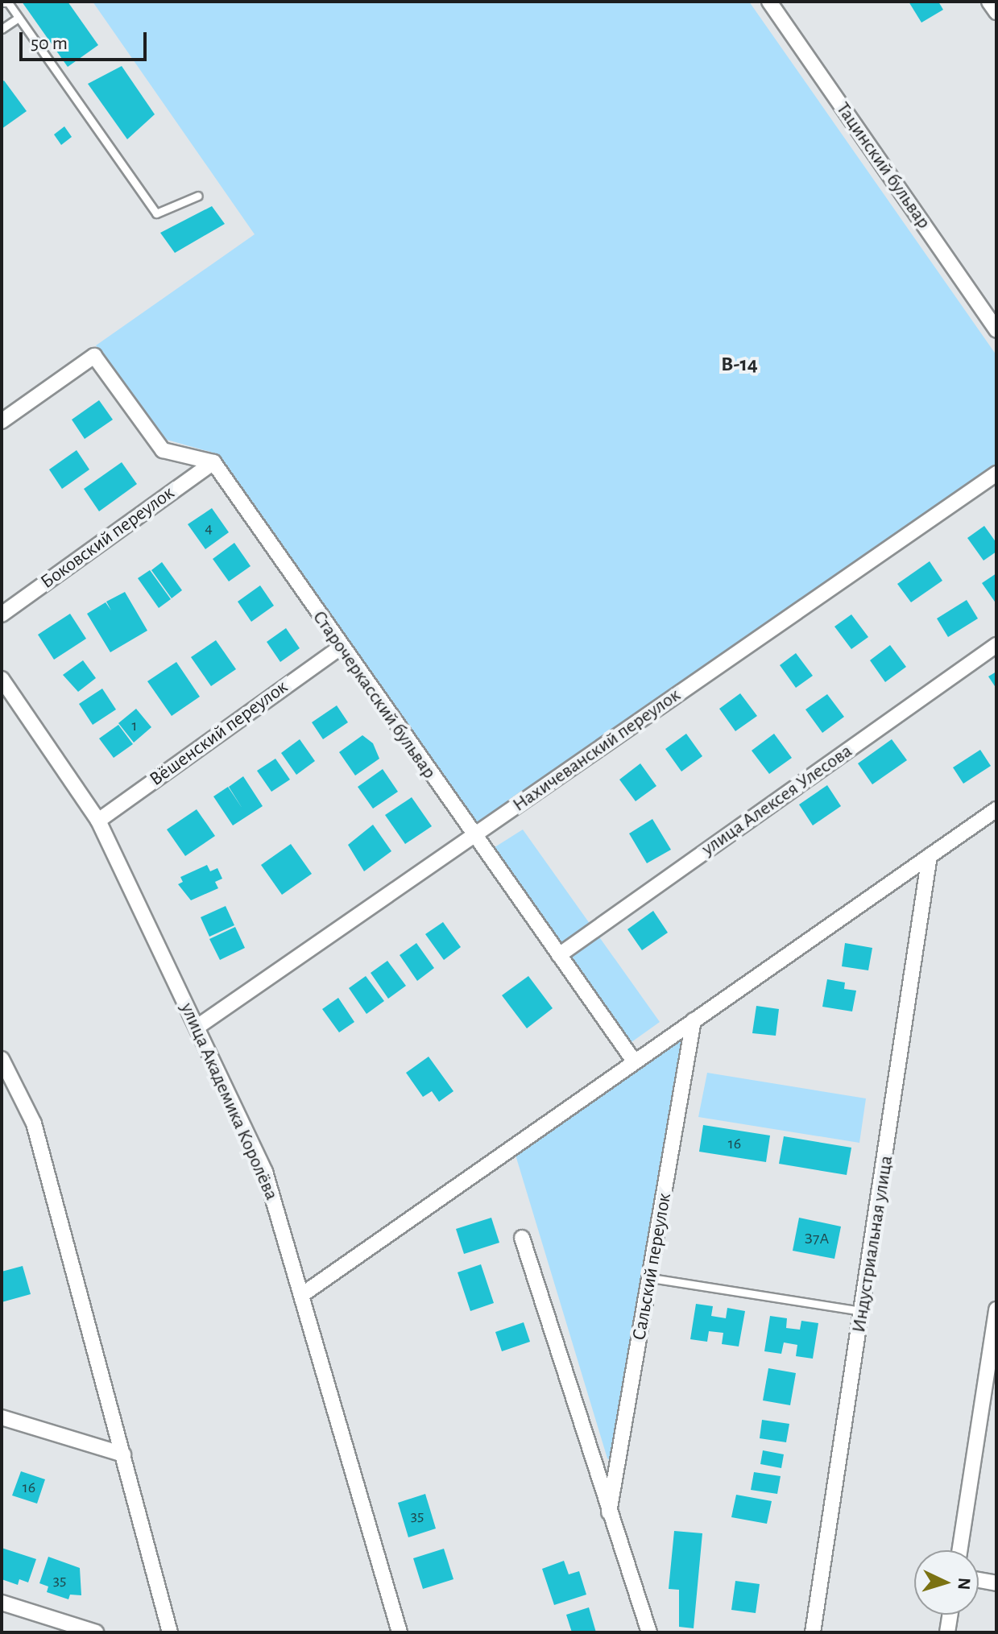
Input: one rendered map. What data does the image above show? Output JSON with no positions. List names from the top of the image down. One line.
{"streets":{"street":["Тацинский бульвар","Боковский переулок","Старочеркасский бульвар","Вёшенский переулок","Нахичеванский переулок","улица Алексея Улесова","улица Академика Королёва","Индустриальная улица","Сальский переулок"]},"crossings":[["Боковский переулок","Старочеркасский бульвар"],["Старочеркасский бульвар","Вёшенский переулок"],["Старочеркасский бульвар","Нахичеванский переулок"],["Старочеркасский бульвар","улица Алексея Улесова"],["Вёшенский переулок","улица Академика Королёва"],["Нахичеванский переулок","улица Академика Королёва"]],"districts":["В-14"],"house_numbers":["4","1","16","З7А","16","35","35"],"scale_bar":"50 m","north":"right"}
